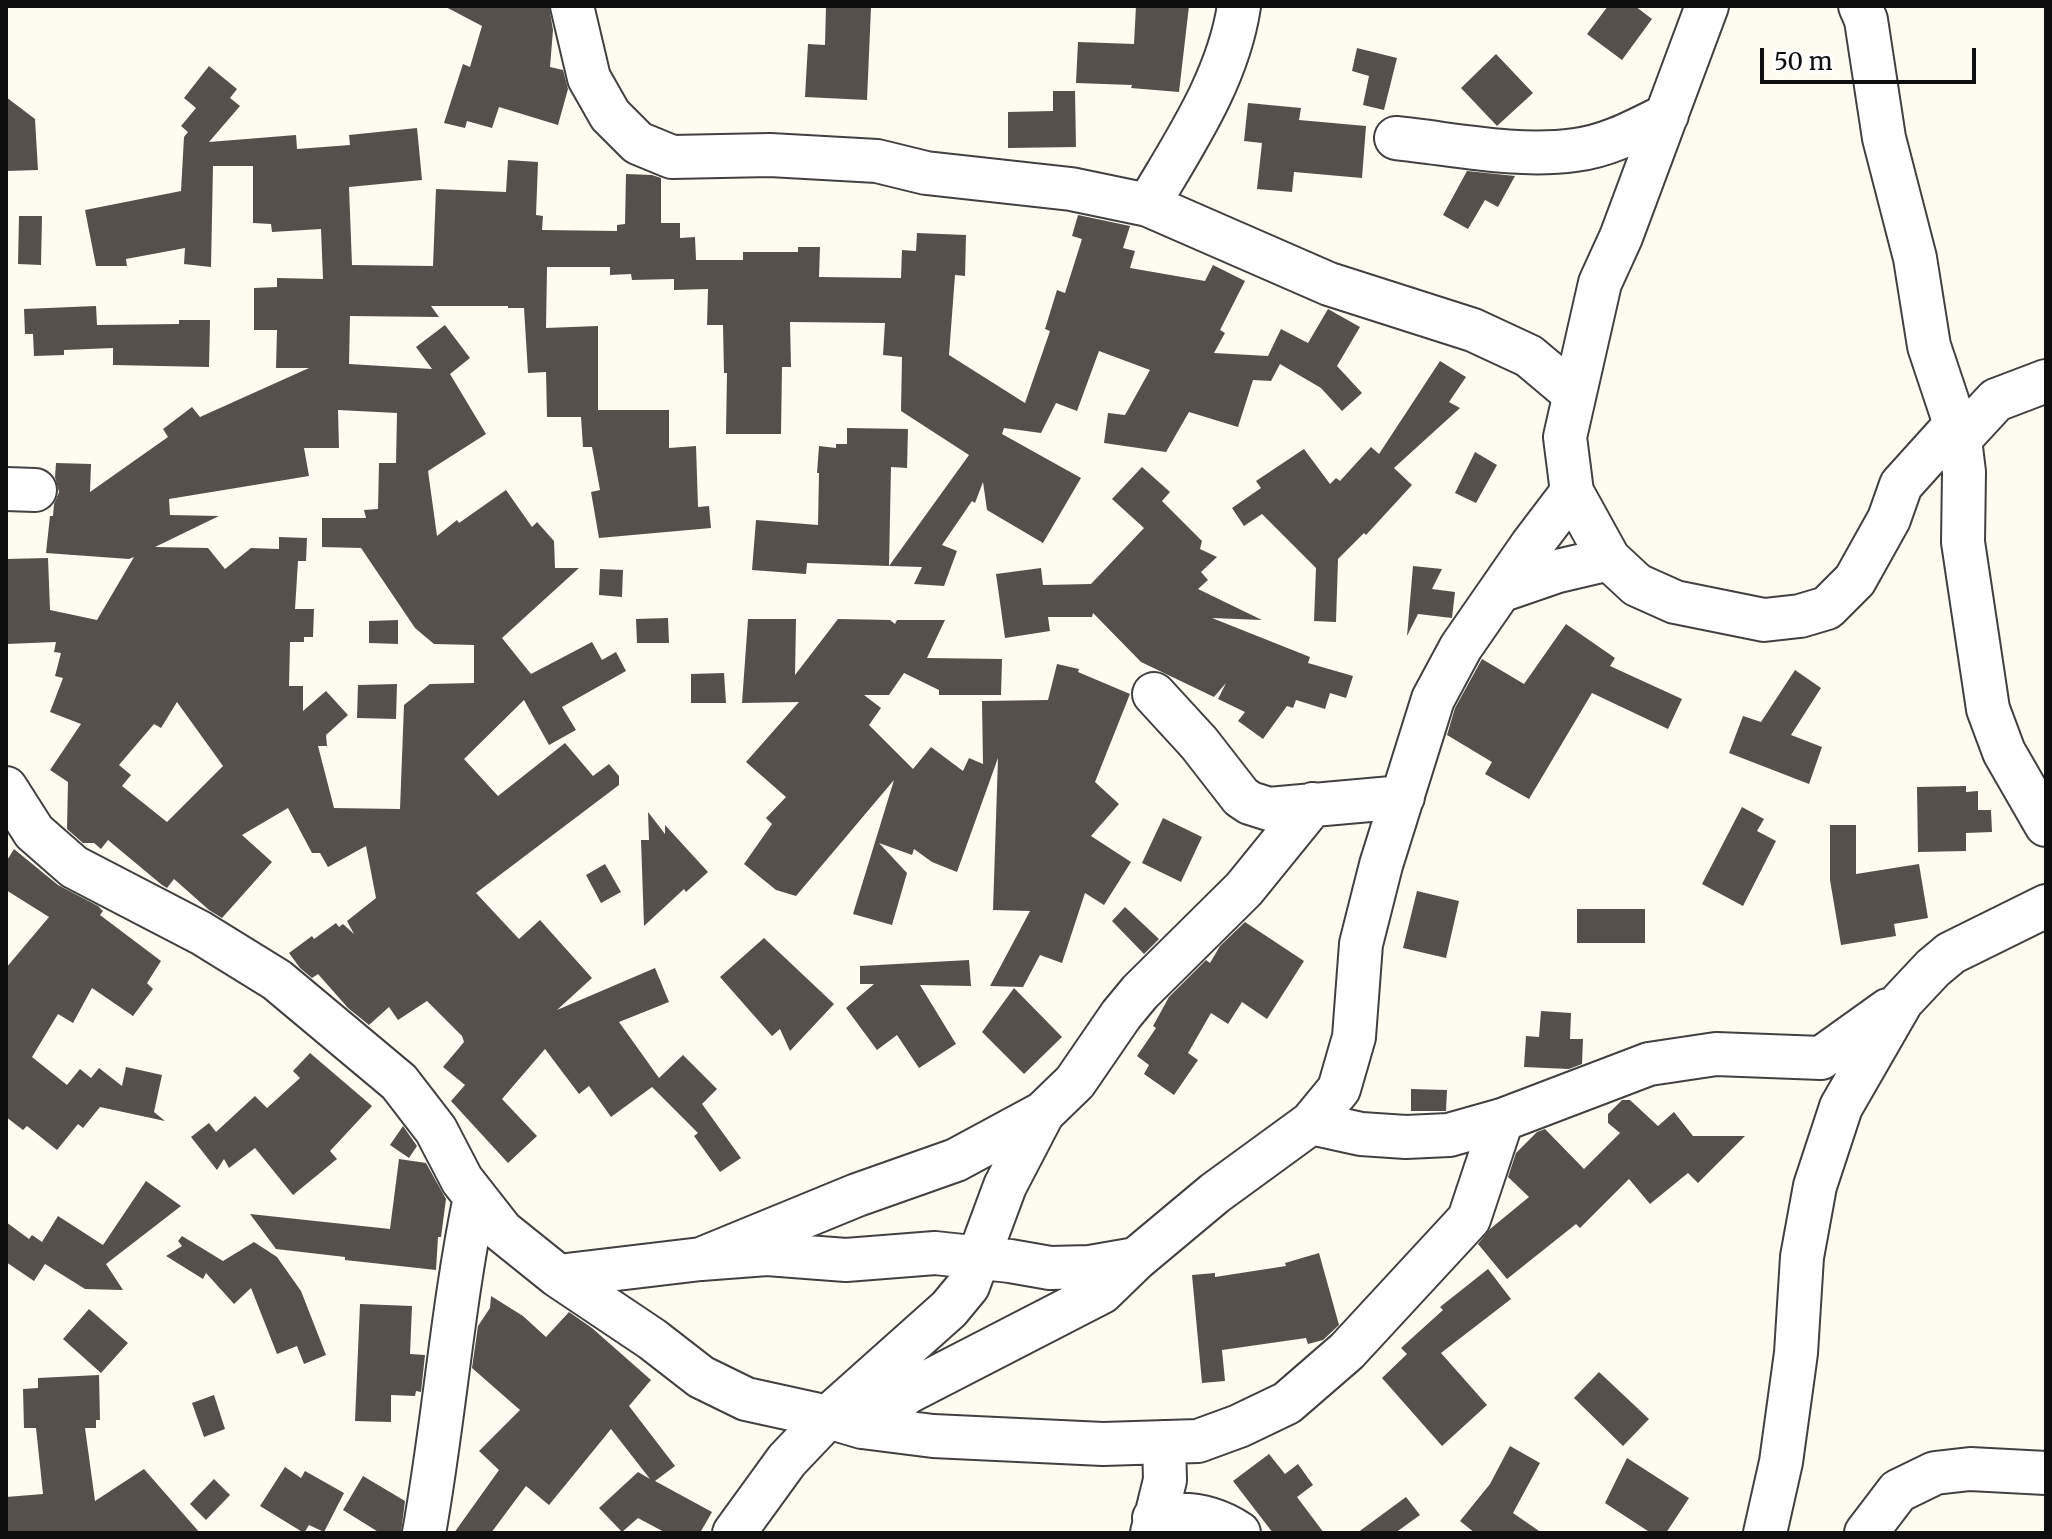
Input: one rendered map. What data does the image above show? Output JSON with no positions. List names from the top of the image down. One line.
{"scale_bar":"50 m"}
